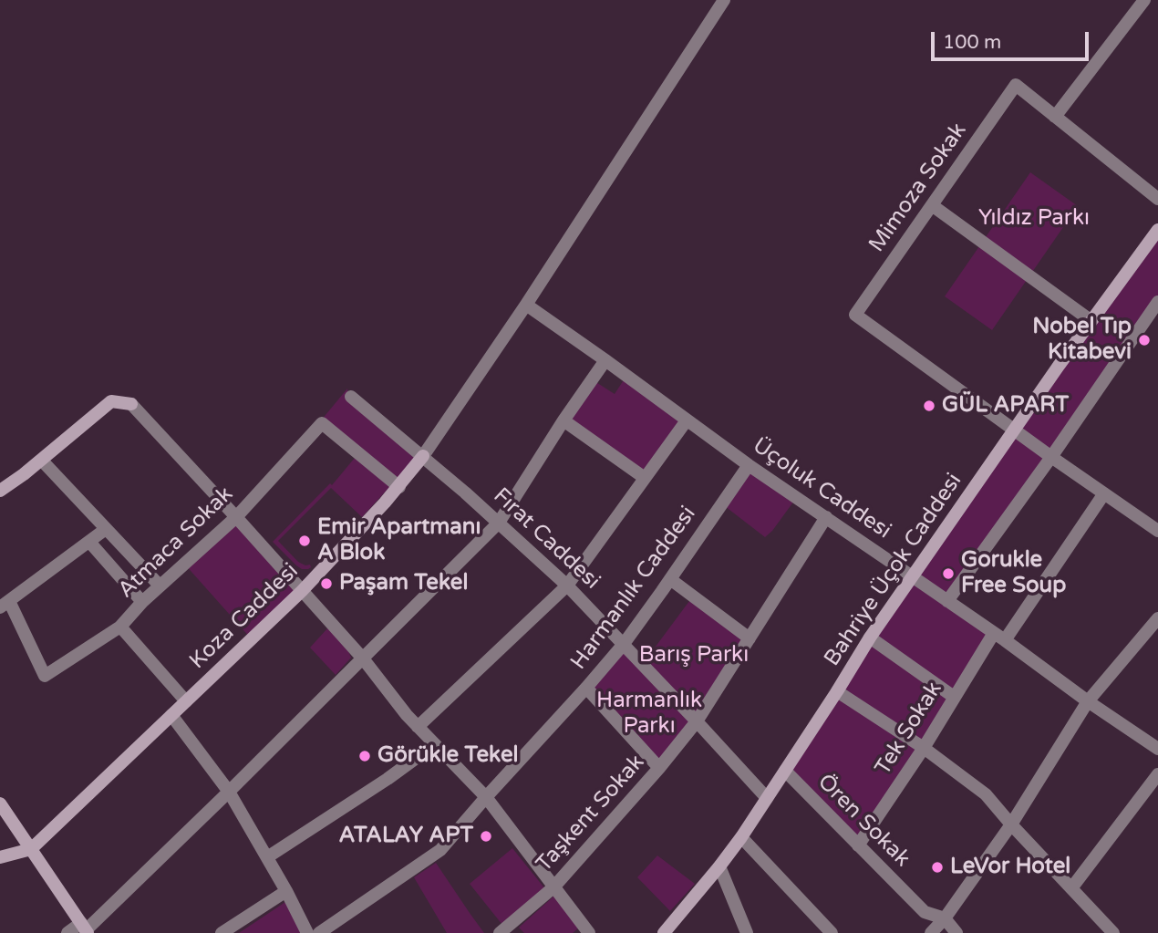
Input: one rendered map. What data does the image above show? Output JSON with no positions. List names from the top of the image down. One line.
{"streets":{"street":["Mimoza Sokak","Üçoluk Caddesi","Fırat Caddesi","Atmaca Sokak","Bahriye Üçok Caddesi","Harmanlık Caddesi","Koza Caddesi","Tek Sokak","Taşkent Sokak","Ören Sokak"]},"crossings":[["Mimoza Sokak","Bahriye Üçok Caddesi"],["Üçoluk Caddesi","Bahriye Üçok Caddesi"],["Üçoluk Caddesi","Harmanlık Caddesi"],["Üçoluk Caddesi","Koza Caddesi"],["Üçoluk Caddesi","Tek Sokak"],["Üçoluk Caddesi","Taşkent Sokak"],["Fırat Caddesi","Bahriye Üçok Caddesi"],["Fırat Caddesi","Harmanlık Caddesi"],["Fırat Caddesi","Koza Caddesi"],["Fırat Caddesi","Taşkent Sokak"],["Atmaca Sokak","Koza Caddesi"],["Bahriye Üçok Caddesi","Ören Sokak"],["Tek Sokak","Ören Sokak"]],"parks":["Yıldız Parkı","Barış Parkı","Harmanlık Parkı"],"places":["Nobel Tıp Kitabevi","GÜL APART","Emir Apartmanı A Blok","Gorukle Free Soup","Paşam Tekel","Görükle Tekel","ATALAY APT","LeVor Hotel"],"scale_bar":"100 m"}
